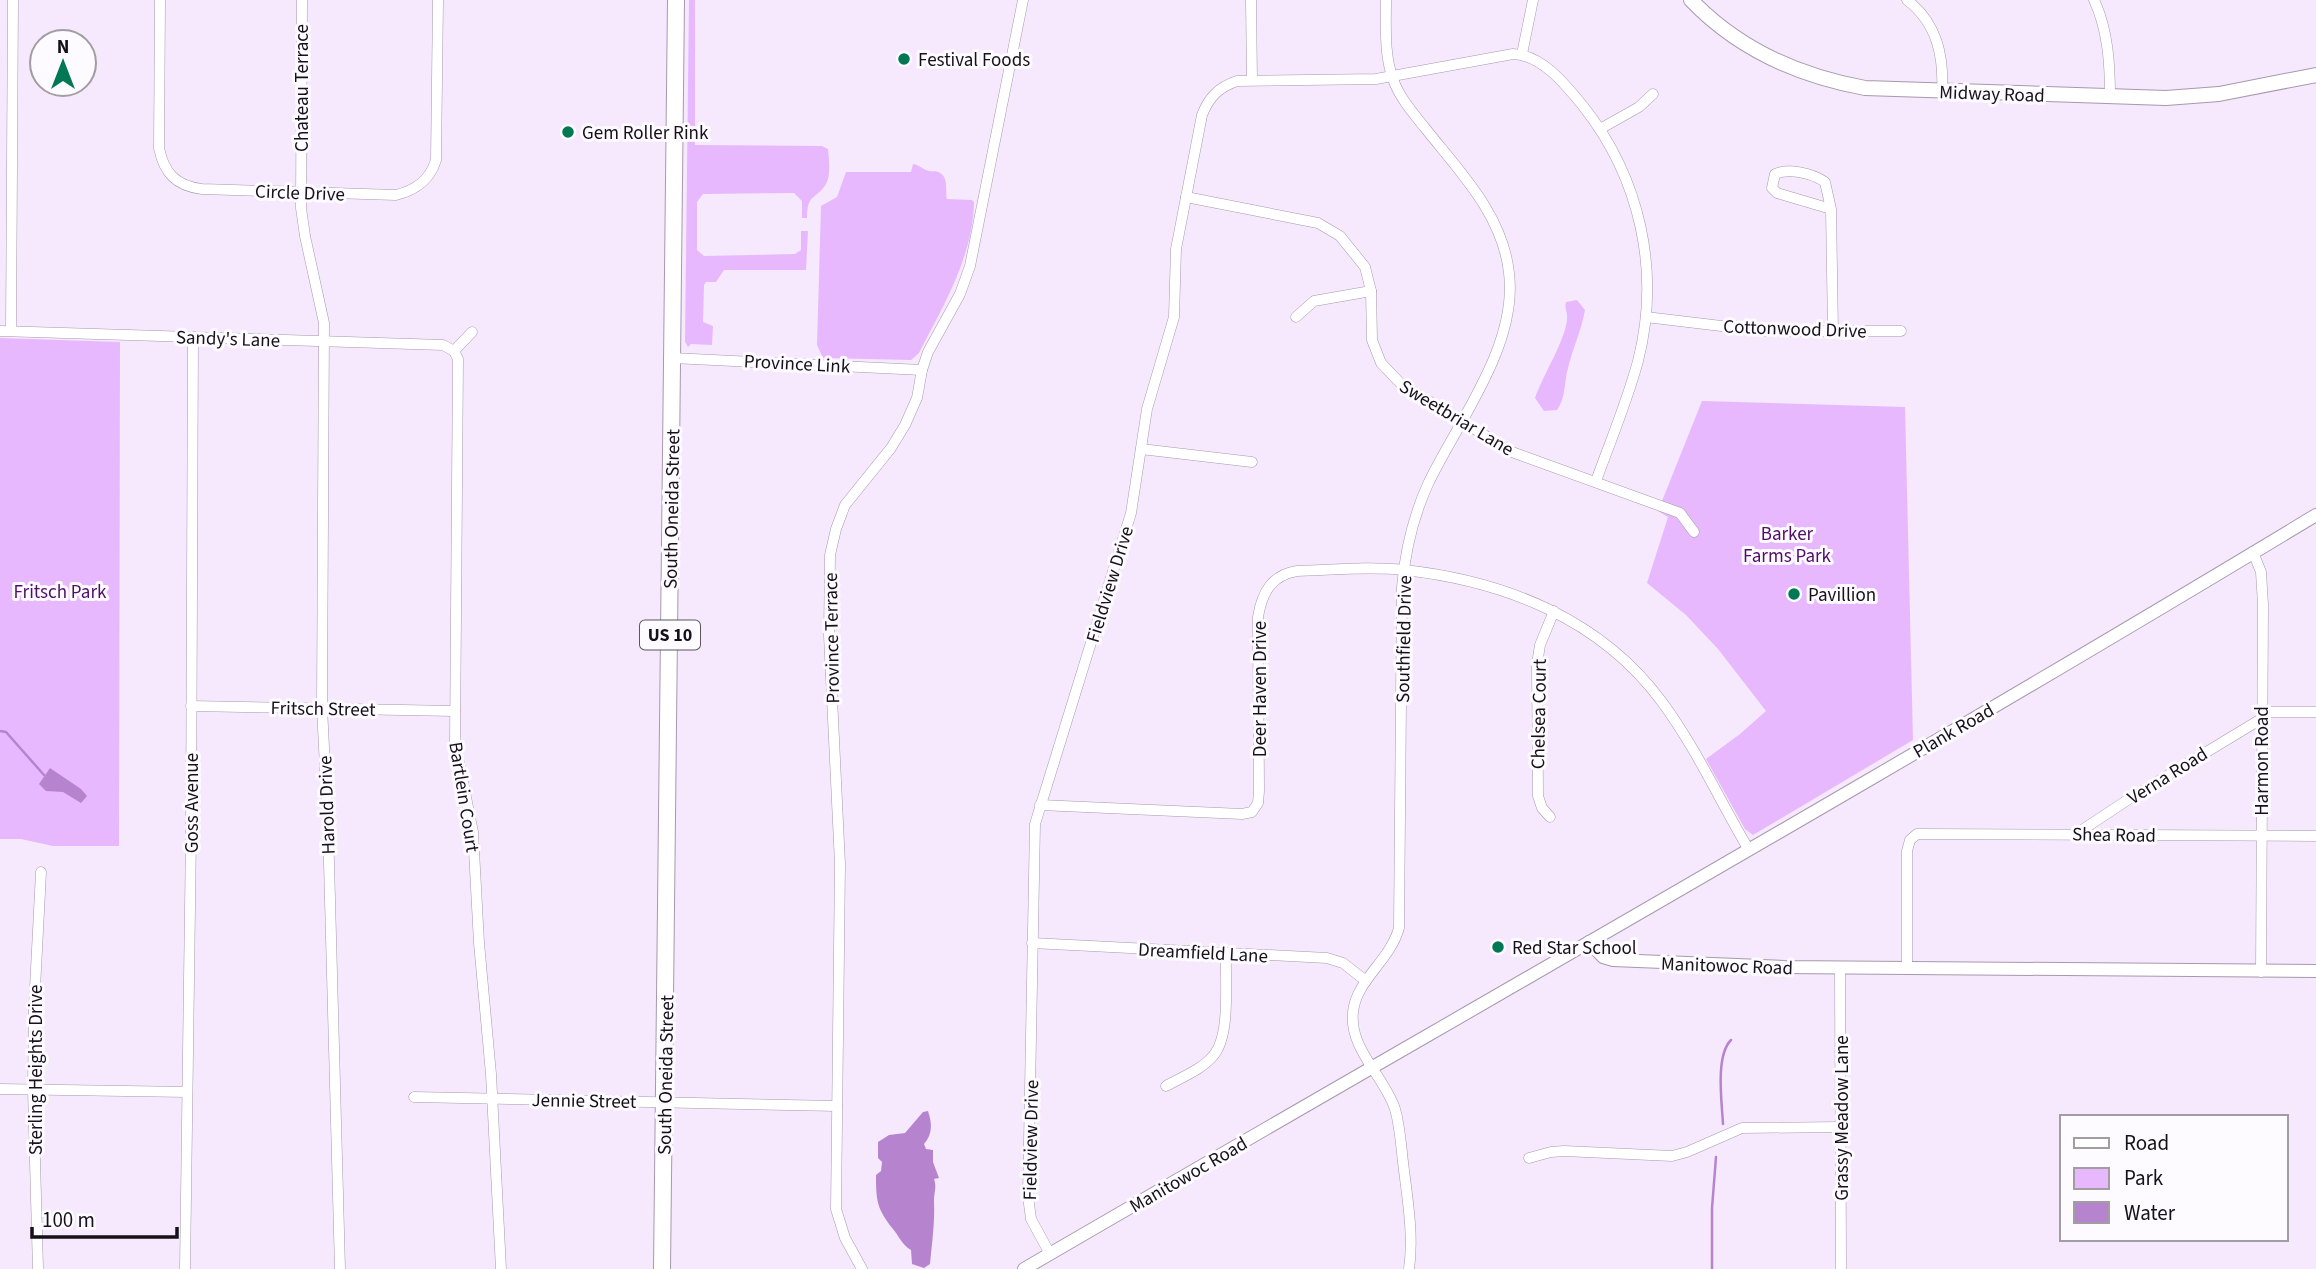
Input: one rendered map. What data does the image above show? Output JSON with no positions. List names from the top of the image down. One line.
{"streets":{"highway":["South Oneida Street","US 10"],"main road":["Midway Road"],"street":["Chateau Terrace","Circle Drive","Cottonwood Drive","Sandy's Lane","Province Link","Sweetbriar Lane","Fieldview Drive","Province Terrace","Southfield Drive","Deer Haven Drive","Fritsch Street","Chelsea Court","Plank Road","Harmon Road","Verna Road","Bartlein Court","Goss Avenue","Harold Drive","Shea Road","Dreamfield Lane","Manitowoc Road","Sterling Heights Drive","Jennie Street","Grassy Meadow Lane"]},"crossings":[["Chateau Terrace","Circle Drive"],["Chateau Terrace","Sandy's Lane"],["Chateau Terrace","Harold Drive"],["Sandy's Lane","Bartlein Court"],["Sandy's Lane","Goss Avenue"],["Sandy's Lane","Harold Drive"],["Province Link","South Oneida Street"],["Province Link","Province Terrace"],["Sweetbriar Lane","Fieldview Drive"],["Sweetbriar Lane","Southfield Drive"],["South Oneida Street","Jennie Street"],["Fieldview Drive","Southfield Drive"],["Fieldview Drive","Deer Haven Drive"],["Fieldview Drive","Dreamfield Lane"],["Fieldview Drive","Manitowoc Road"],["Province Terrace","Jennie Street"],["Southfield Drive","Deer Haven Drive"],["Southfield Drive","Dreamfield Lane"],["Southfield Drive","Manitowoc Road"],["Deer Haven Drive","Chelsea Court"],["Deer Haven Drive","Plank Road"],["Fritsch Street","Bartlein Court"],["Fritsch Street","Goss Avenue"],["Fritsch Street","Harold Drive"],["Plank Road","Harmon Road"],["Plank Road","Manitowoc Road"],["Harmon Road","Verna Road"],["Harmon Road","Shea Road"],["Harmon Road","Manitowoc Road"],["Verna Road","Shea Road"],["Bartlein Court","Jennie Street"],["Shea Road","Manitowoc Road"],["Manitowoc Road","Grassy Meadow Lane"]],"parks":["Barker Farms Park","Fritsch Park"],"places":["Festival Foods","Gem Roller Rink","Pavillion","Red Star School"],"legend":["Road","Park","Water"],"scale_bar":"100 m","north":"top"}
